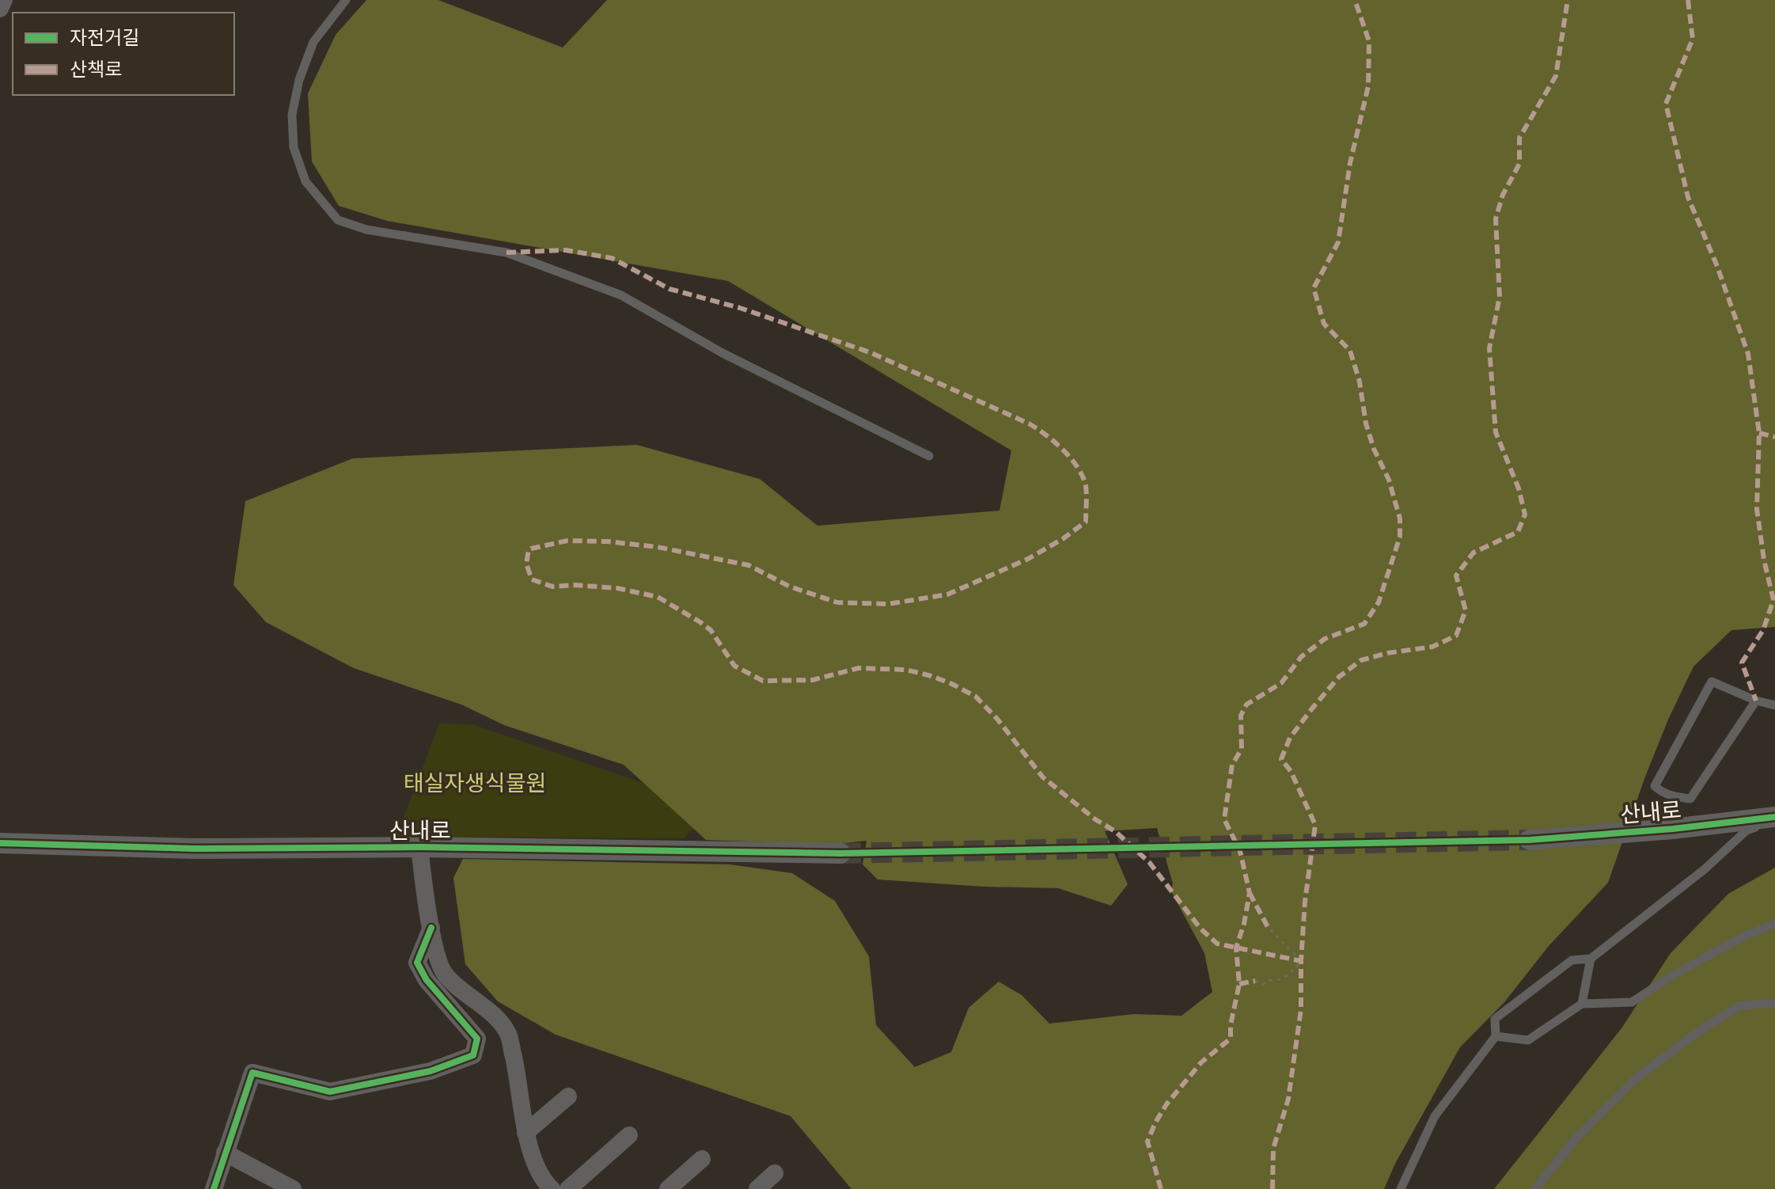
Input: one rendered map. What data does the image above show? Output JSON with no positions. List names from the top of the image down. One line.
{"streets":{"street":["산내로"]},"parks":["태실자생식물원"],"legend":["자전거길","산책로"]}
